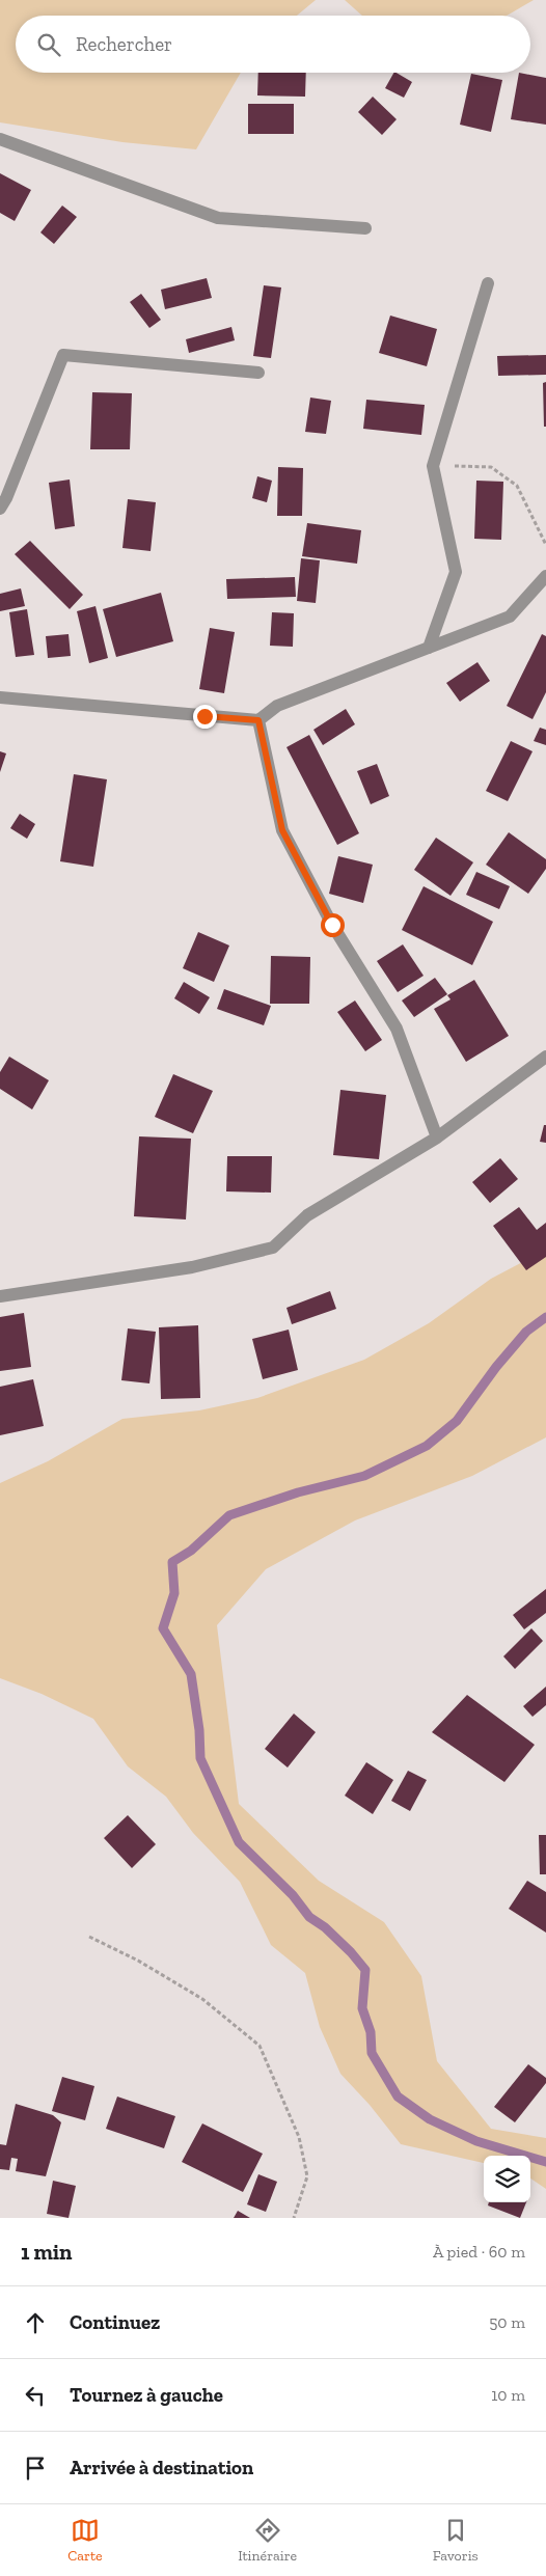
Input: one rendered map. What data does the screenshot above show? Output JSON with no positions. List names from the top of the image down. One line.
{"page":{"search":"Rechercher","heading":["1 min","À pied · 60 m"],"list":[["Continuez","50 m"],["Tournez à gauche","10 m"],"Arrivée à destination"],"nav":["Carte","Itinéraire","Favoris"]}}
